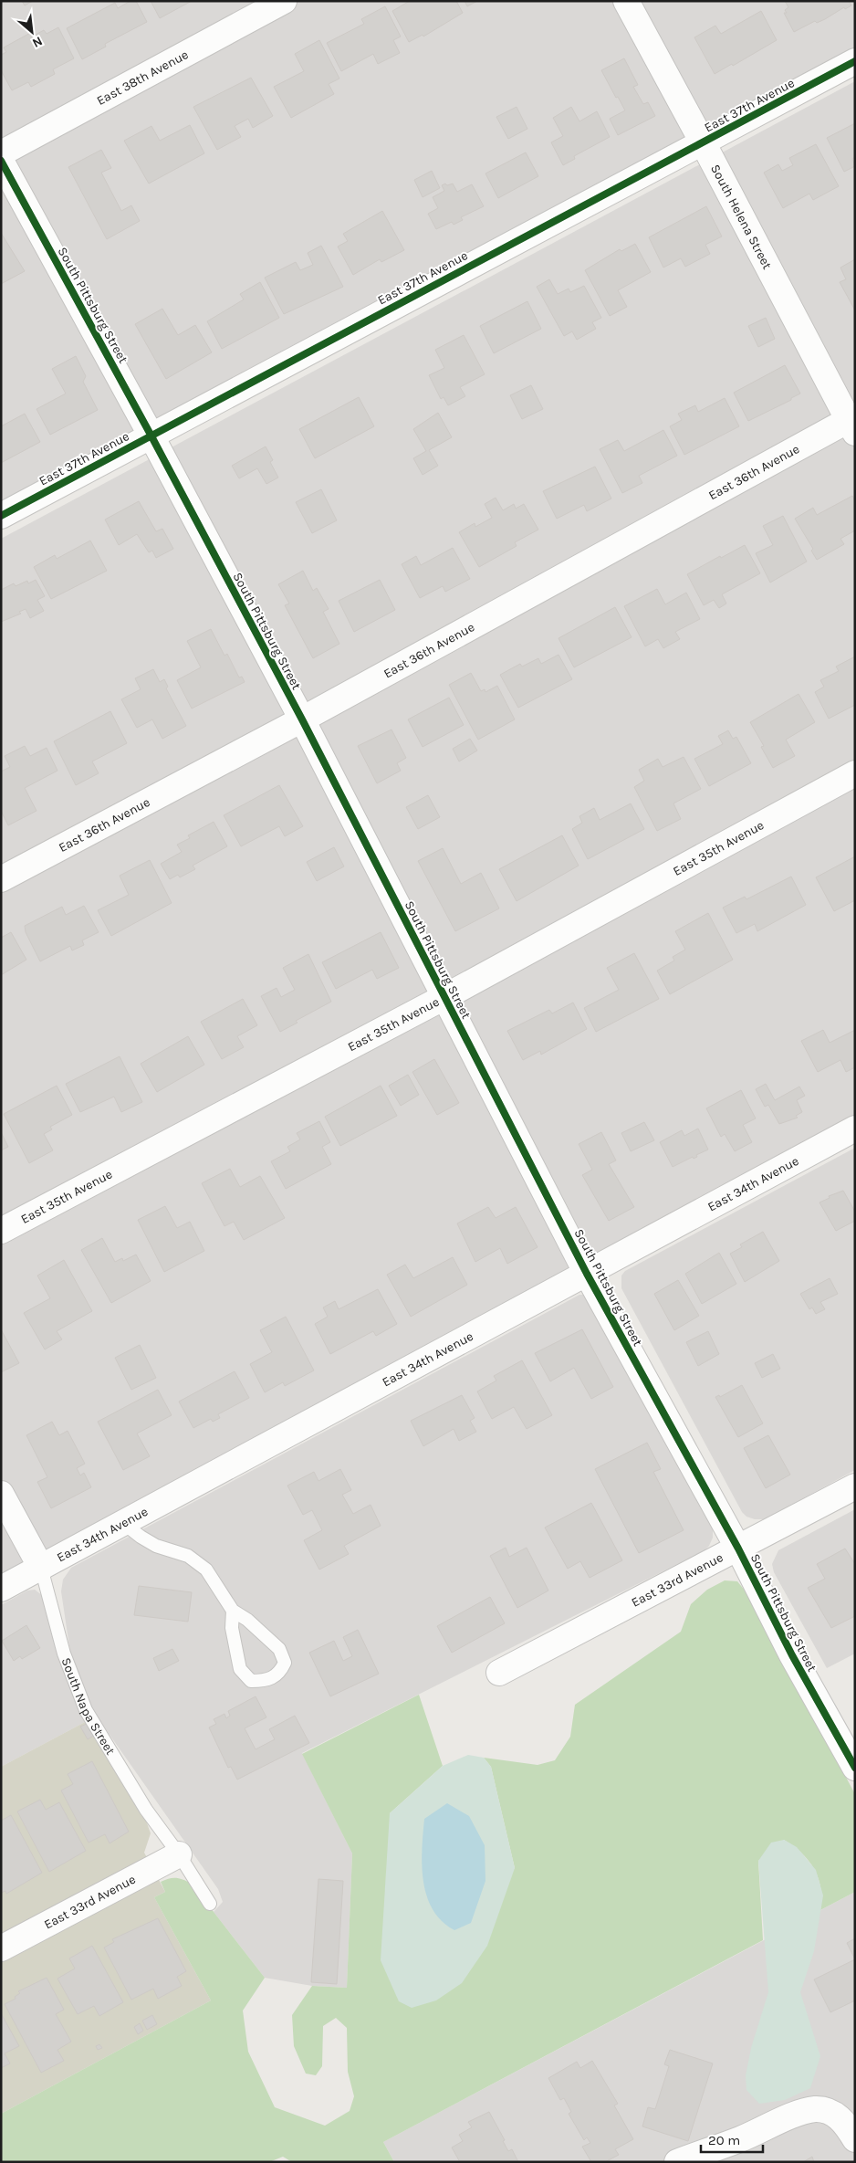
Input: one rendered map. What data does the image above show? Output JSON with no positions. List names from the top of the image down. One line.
{"streets":{"street":["East 38th Avenue","East 37th Avenue","South Helena Street","South Pittsburg Street","East 36th Avenue","East 35th Avenue","East 34th Avenue","East 33rd Avenue","South Napa Street"]},"crossings":[["East 37th Avenue","South Helena Street"],["East 37th Avenue","South Pittsburg Street"],["South Helena Street","East 36th Avenue"],["South Pittsburg Street","East 36th Avenue"],["South Pittsburg Street","East 35th Avenue"],["South Pittsburg Street","East 34th Avenue"],["South Pittsburg Street","East 33rd Avenue"],["East 34th Avenue","South Napa Street"],["East 33rd Avenue","South Napa Street"]],"scale_bar":"20 m","north":"bottom right"}
